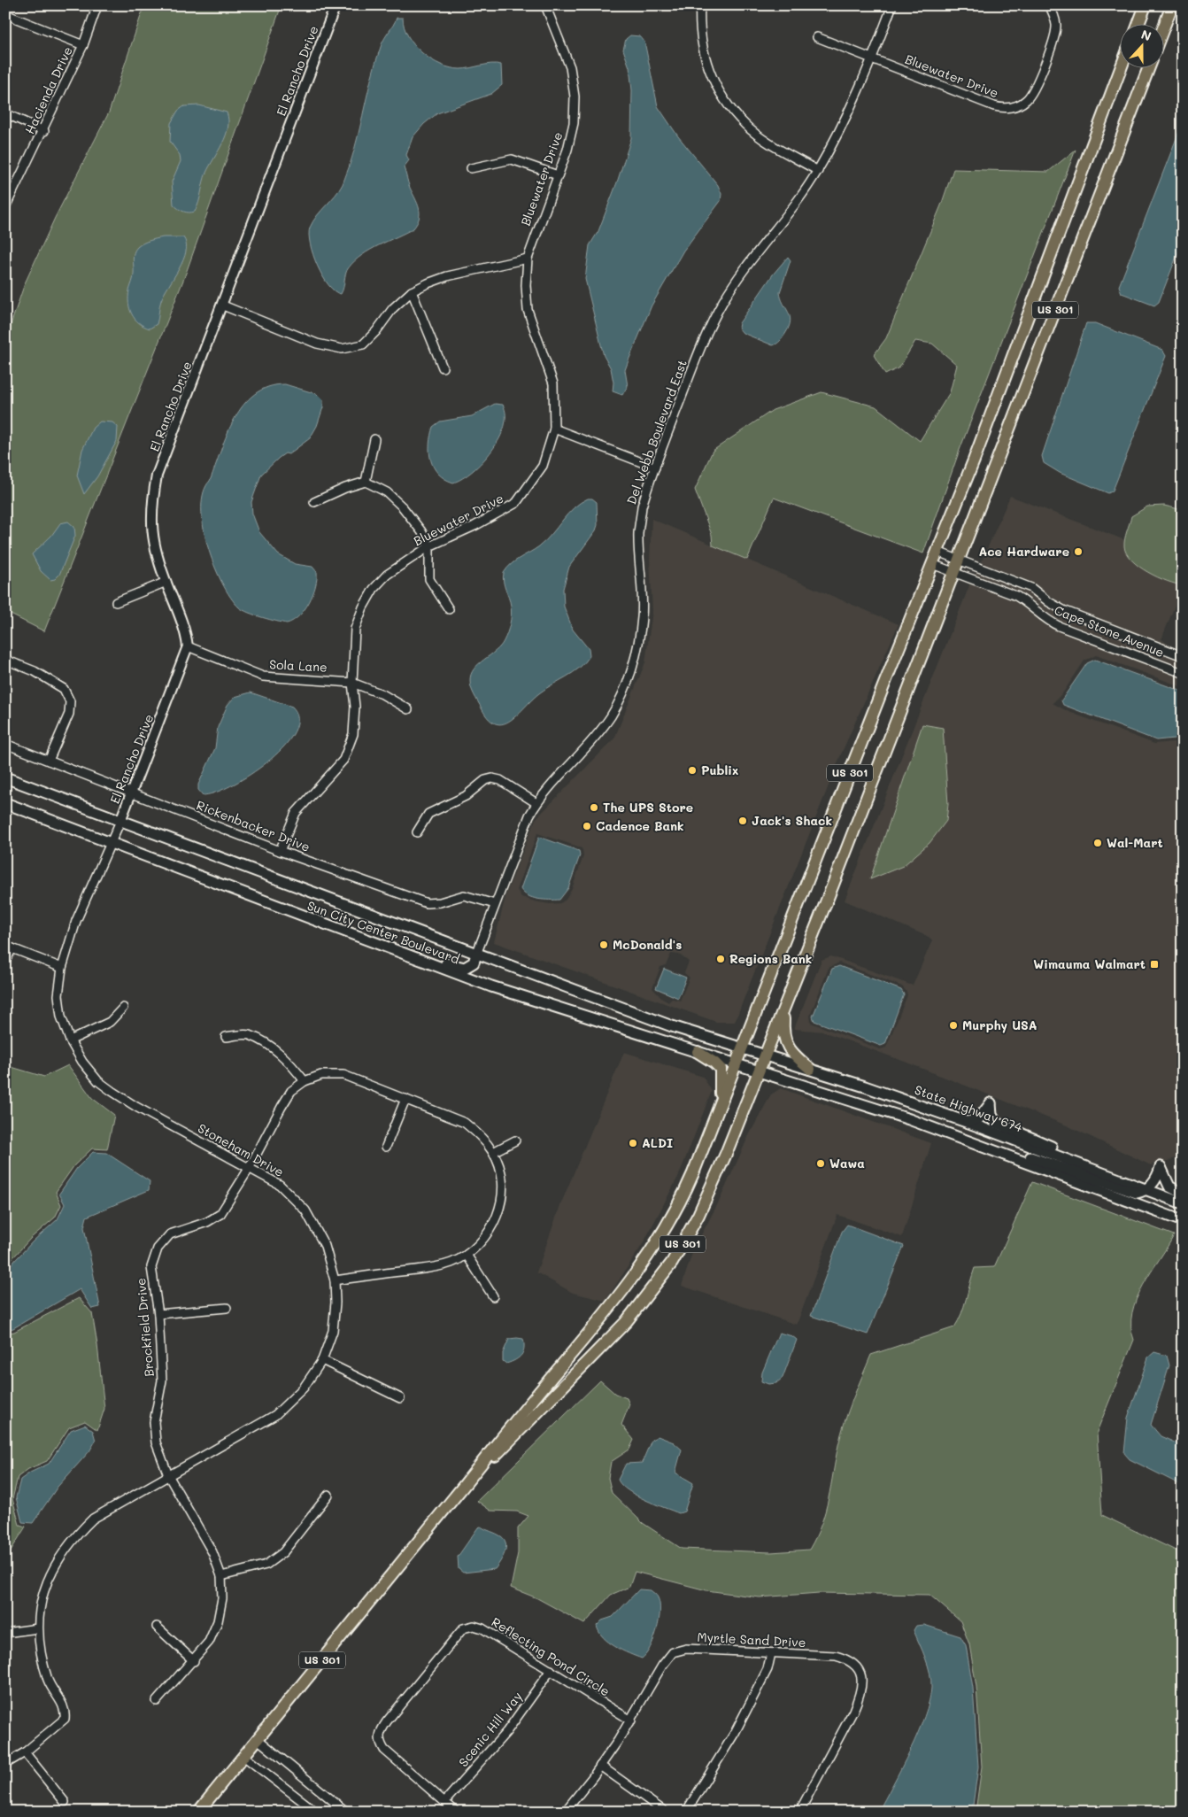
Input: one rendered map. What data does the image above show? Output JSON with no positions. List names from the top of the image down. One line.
{"streets":{"main road":["US 301","Sun City Center Boulevard","State Highway 674"],"street":["El Rancho Drive","Bluewater Drive","Hacienda Drive","Del Webb Boulevard East","Cape Stone Avenue","Sola Lane","Rickenbacker Drive","Stoneham Drive","Brockfield Drive","Myrtle Sand Drive","Reflecting Pond Circle","Scenic Hill Way"]},"crossings":[["El Rancho Drive","Sola Lane"],["El Rancho Drive","Rickenbacker Drive"],["El Rancho Drive","Sun City Center Boulevard"],["El Rancho Drive","Stoneham Drive"],["Bluewater Drive","Del Webb Boulevard East"],["Bluewater Drive","Sola Lane"],["Bluewater Drive","Rickenbacker Drive"],["US 301","Cape Stone Avenue"],["US 301","Sun City Center Boulevard"],["US 301","State Highway 674"],["Del Webb Boulevard East","Rickenbacker Drive"],["Del Webb Boulevard East","Sun City Center Boulevard"],["Sun City Center Boulevard","State Highway 674"],["Sun City Center Boulevard","Stoneham Drive"],["Stoneham Drive","Brockfield Drive"],["Myrtle Sand Drive","Reflecting Pond Circle"],["Reflecting Pond Circle","Scenic Hill Way"]],"places":{"other":["Ace Hardware","Publix","The UPS Store","Jack's Shack","Cadence Bank","Wal-Mart","McDonald's","Regions Bank","Murphy USA","ALDI","Wawa"],"transit":["Wimauma Walmart"]},"north":"top"}
